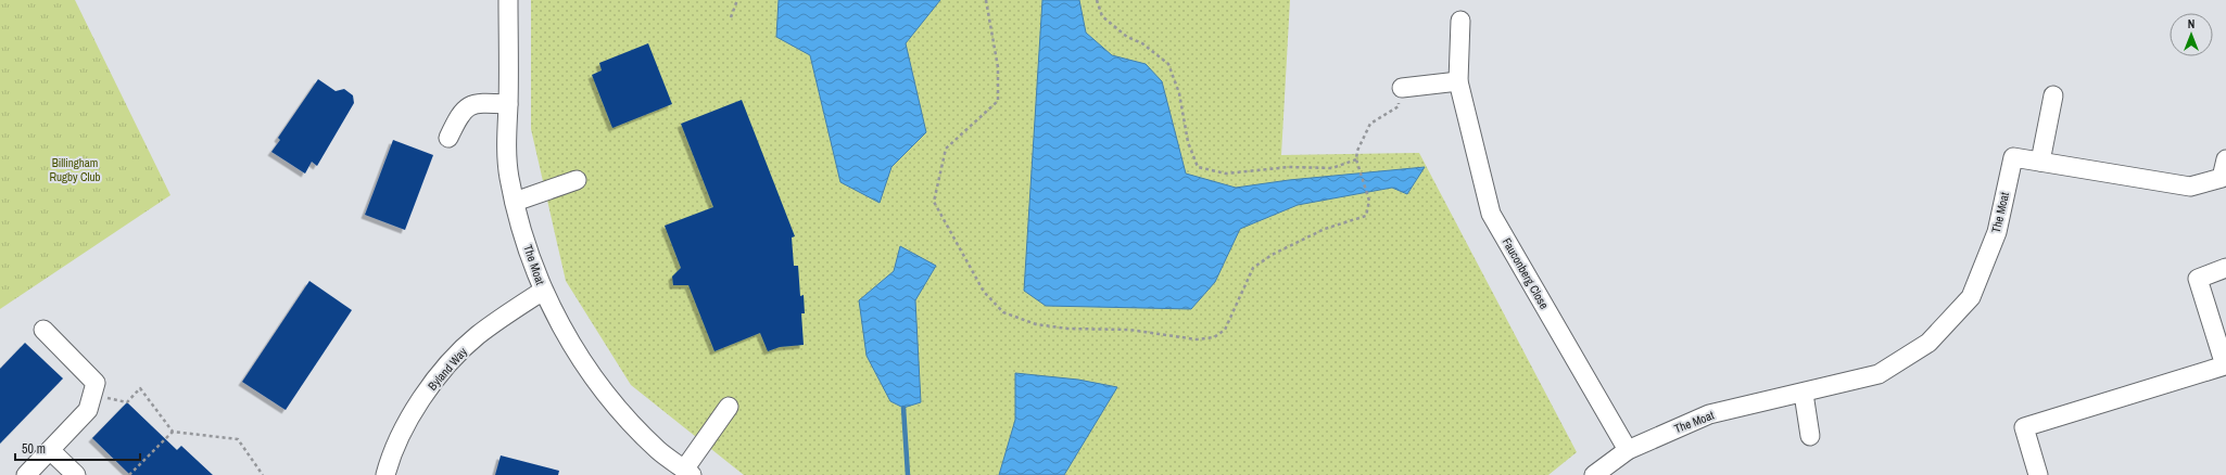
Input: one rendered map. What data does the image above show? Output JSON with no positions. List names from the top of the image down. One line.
{"streets":{"street":["The Moat","Fauconberg Close","Byland Way"]},"crossings":[["The Moat","Fauconberg Close"],["The Moat","Byland Way"]],"parks":["Billingham Rugby Club"],"scale_bar":"50 m","north":"top"}
